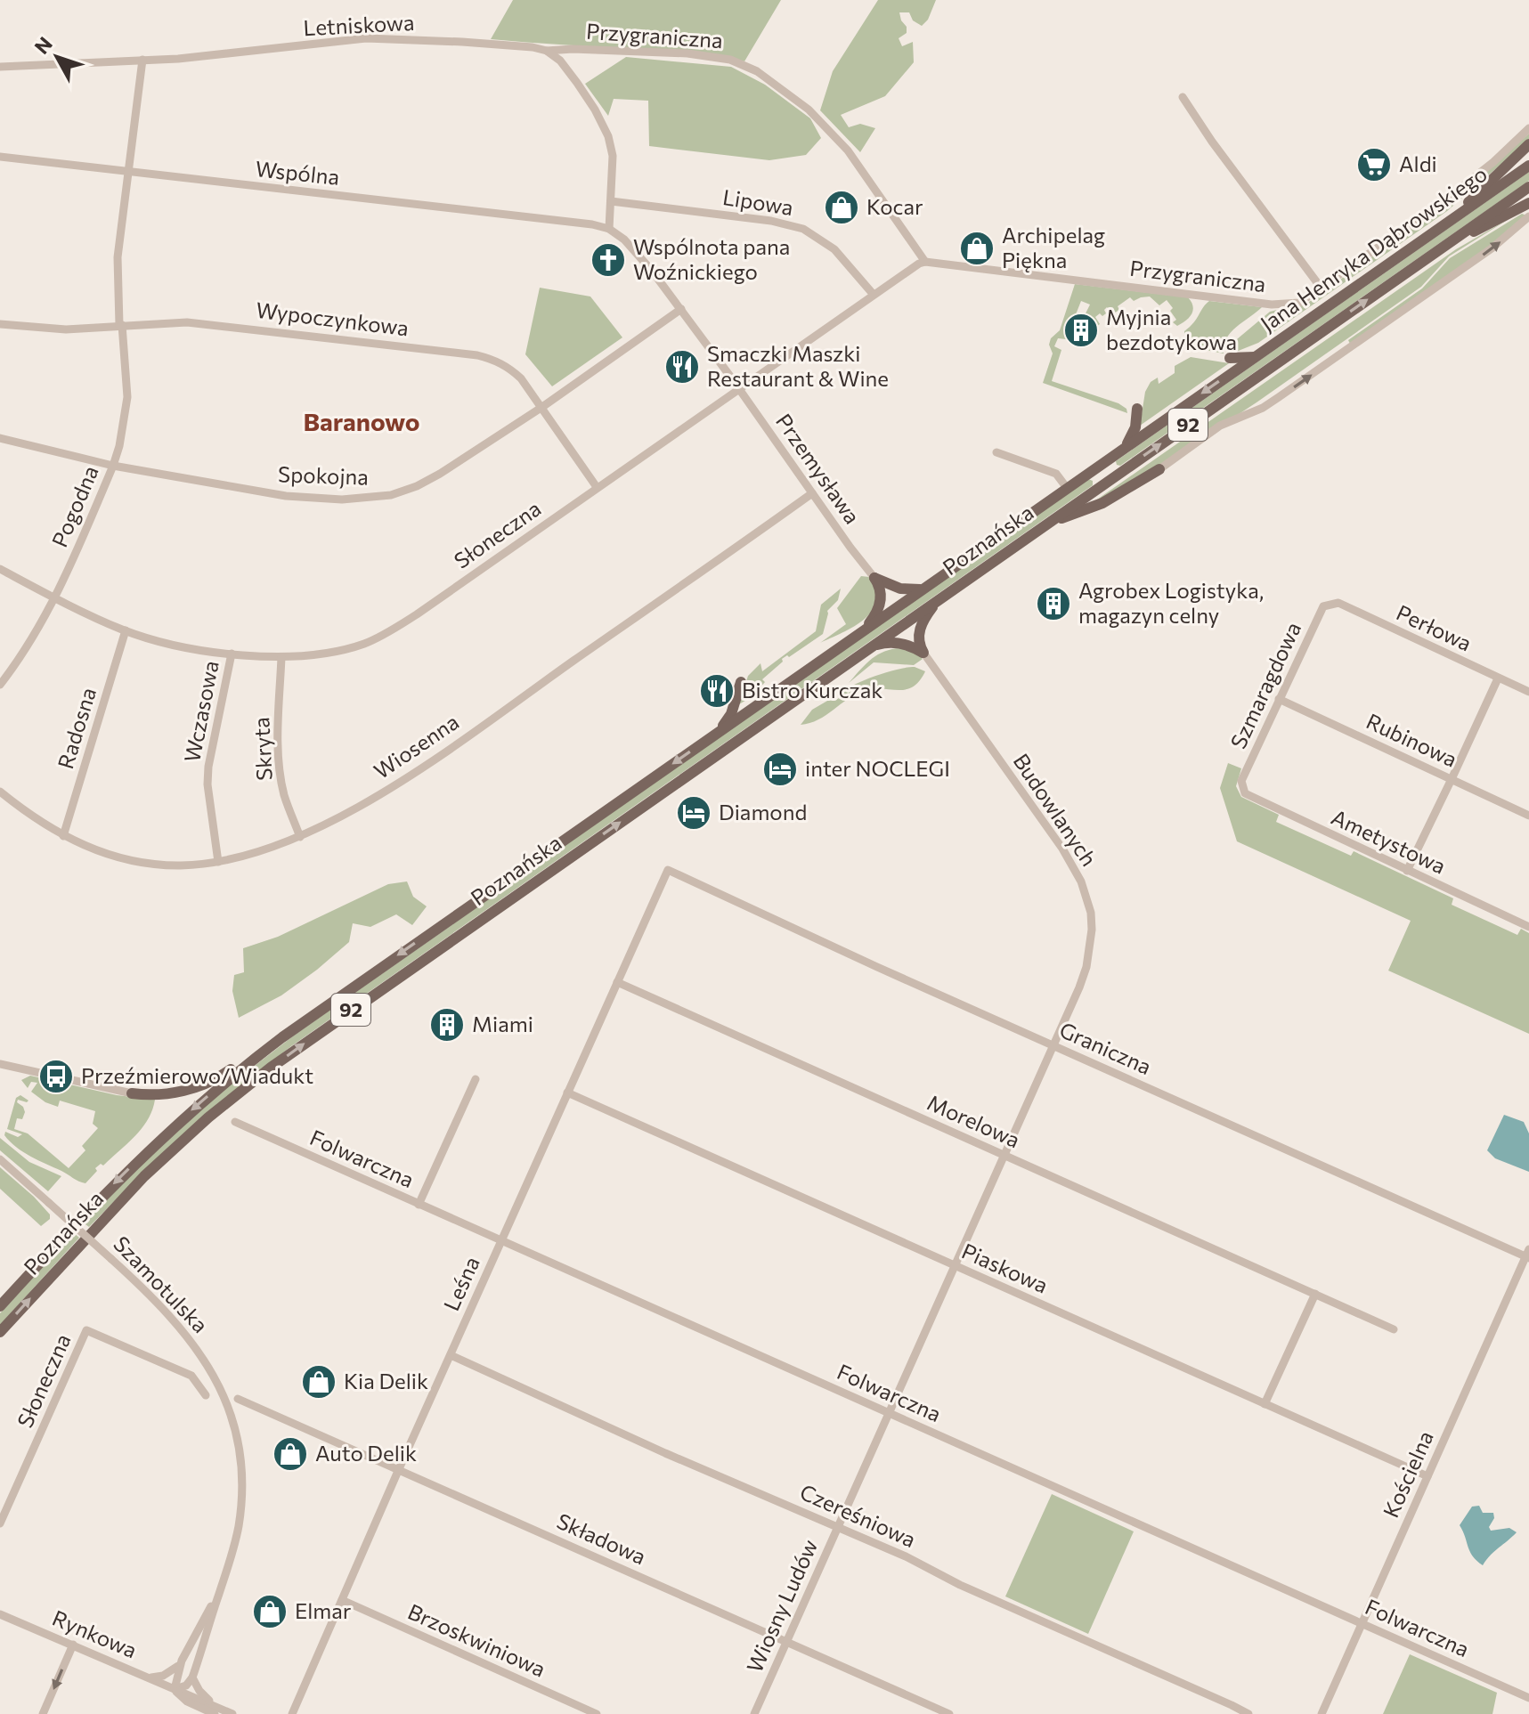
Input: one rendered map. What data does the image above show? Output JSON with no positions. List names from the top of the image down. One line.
{"streets":{"main road":["Jana Henryka Dąbrowskiego","92","Poznańska"],"street":["Letniskowa","Przygraniczna","Wspólna","Lipowa","Wypoczynkowa","Przemysława","Spokojna","Pogodna","Słoneczna","Perłowa","Szmaragdowa","Wczasowa","Radosna","Rubinowa","Wiosenna","Skryta","Budowlanych","Ametystowa","Graniczna","Morelowa","Folwarczna","Piaskowa","Leśna","Szamotulska","Kościelna","Czereśniowa","Składowa","Wiosny Ludów","Rynkowa","Brzoskwiniowa"]},"crossings":[["Letniskowa","Przygraniczna"],["Letniskowa","Pogodna"],["Przygraniczna","Słoneczna"],["Wspólna","Przemysława"],["Wspólna","Pogodna"],["Lipowa","Słoneczna"],["Jana Henryka Dąbrowskiego","Poznańska"],["Wypoczynkowa","Spokojna"],["Wypoczynkowa","Pogodna"],["Wypoczynkowa","Słoneczna"],["Przemysława","Spokojna"],["Przemysława","Słoneczna"],["Przemysława","Wiosenna"],["Spokojna","Pogodna"],["Pogodna","Słoneczna"],["Słoneczna","Wczasowa"],["Słoneczna","Radosna"],["Słoneczna","Skryta"],["Perłowa","Szmaragdowa"],["Szmaragdowa","Rubinowa"],["Szmaragdowa","Ametystowa"],["Wczasowa","Wiosenna"],["Radosna","Wiosenna"],["Wiosenna","Skryta"],["Budowlanych","Graniczna"],["Budowlanych","Wiosny Ludów"],["Graniczna","Leśna"],["Graniczna","Kościelna"],["Graniczna","Wiosny Ludów"],["Morelowa","Leśna"],["Morelowa","Wiosny Ludów"],["Folwarczna","Leśna"],["Folwarczna","Kościelna"],["Folwarczna","Wiosny Ludów"],["Piaskowa","Leśna"],["Piaskowa","Kościelna"],["Piaskowa","Wiosny Ludów"],["Leśna","Czereśniowa"],["Leśna","Składowa"],["Leśna","Brzoskwiniowa"],["Szamotulska","Rynkowa"],["Czereśniowa","Wiosny Ludów"],["Składowa","Wiosny Ludów"]],"districts":["Baranowo"],"places":{"supermarket":["Aldi"],"shop":["Kocar","Archipelag Piękna","Kia Delik","Auto Delik","Elmar"],"church":["Wspólnota pana Woźnickiego"],"building":["Myjnia bezdotykowa","Agrobex Logistyka, magazyn celny","Miami"],"restaurant":["Smaczki Maszki Restaurant & Wine","Bistro Kurczak"],"hotel":["inter NOCLEGI","Diamond"],"bus stop":["Przeźmierowo/Wiadukt"]},"north":"top left"}
